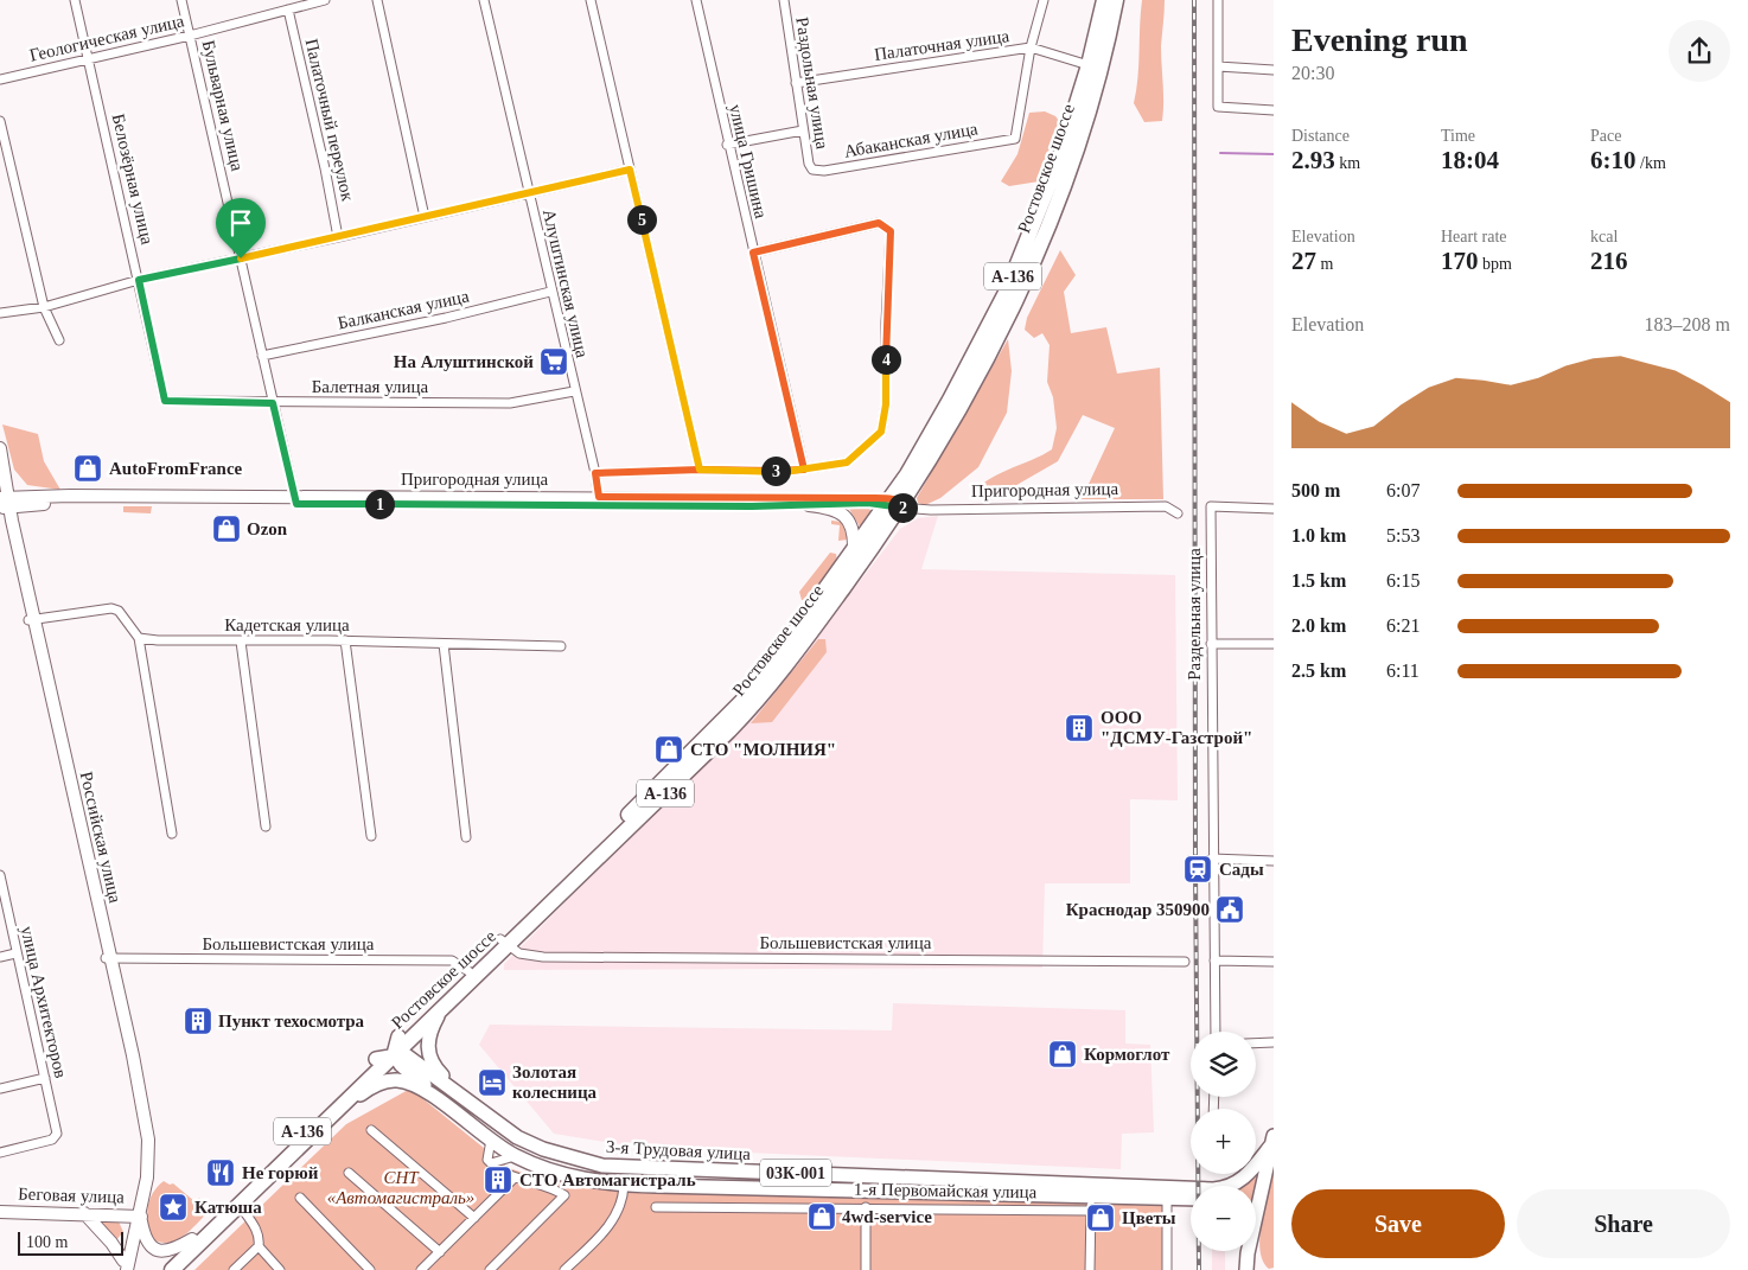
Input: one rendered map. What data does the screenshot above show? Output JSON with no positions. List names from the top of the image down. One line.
{"streets":{"highway":["Ростовское шоссе","А-136"],"main road":["3-я Трудовая улица","03К-001","1-я Первомайская улица"],"street":["Геологическая улица","Палаточная улица","Раздольная улица","Бульварная улица","Палаточный переулок","Абаканская улица","улица Гришина","Белозёрная улица","Алуштинская улица","Балканская улица","Балетная улица","Пригородная улица","Раздельная улица","Кадетская улица","Российская улица","Большевистская улица","улица Архитекторов","Беговая улица"]},"crossings":[["Геологическая улица","Бульварная улица"],["Геологическая улица","Палаточный переулок"],["Геологическая улица","Белозёрная улица"],["Палаточная улица","Раздольная улица"],["Палаточная улица","Абаканская улица"],["Палаточная улица","Ростовское шоссе"],["Раздольная улица","Абаканская улица"],["Бульварная улица","Балканская улица"],["Бульварная улица","Балетная улица"],["Бульварная улица","Пригородная улица"],["Ростовское шоссе","А-136"],["Ростовское шоссе","Пригородная улица"],["Ростовское шоссе","Большевистская улица"],["Ростовское шоссе","3-я Трудовая улица"],["Ростовское шоссе","03К-001"],["Белозёрная улица","Балетная улица"],["А-136","Российская улица"],["А-136","3-я Трудовая улица"],["А-136","03К-001"],["А-136","Беговая улица"],["Алуштинская улица","Балканская улица"],["Алуштинская улица","Балетная улица"],["Алуштинская улица","Пригородная улица"],["Пригородная улица","Российская улица"],["Российская улица","Большевистская улица"],["Российская улица","Беговая улица"],["3-я Трудовая улица","03К-001"],["3-я Трудовая улица","1-я Первомайская улица"]],"parks":["СНТ «Автомагистраль»"],"places":{"supermarket":["На Алуштинской"],"shop":["AutoFromFrance","Ozon","СТО \"МОЛНИЯ\"","Кормоглот","4wd-service","Цветы"],"building":["ООО \"ДСМУ-Газстрой\"","Пункт техосмотра","СТО Автомагистраль"],"station":["Сады"],"public building":["Краснодар 350900"],"hotel":["Золотая колесница"],"restaurant":["Не горюй"],"place":["Катюша"]},"scale_bar":"100 m","page":{"heading":["Evening run","20:30"],"stats":[["Distance","2.93 km"],["Time","18:04"],["Pace","6:10 /km"],["Elevation","27 m"],["Heart rate","170 bpm"],["kcal","216"]],"pins":["5","4","3","1","2"],"chart":["Elevation","183–208 m"],"list":[{"name":"500 m","note":"6:07"},{"name":"1.0 km","note":"5:53"},{"name":"1.5 km","note":"6:15"},{"name":"2.0 km","note":"6:21"},{"name":"2.5 km","note":"6:11"}],"map_buttons":["+","−"],"buttons":["Save","Share"],"scale":"100 m"}}
